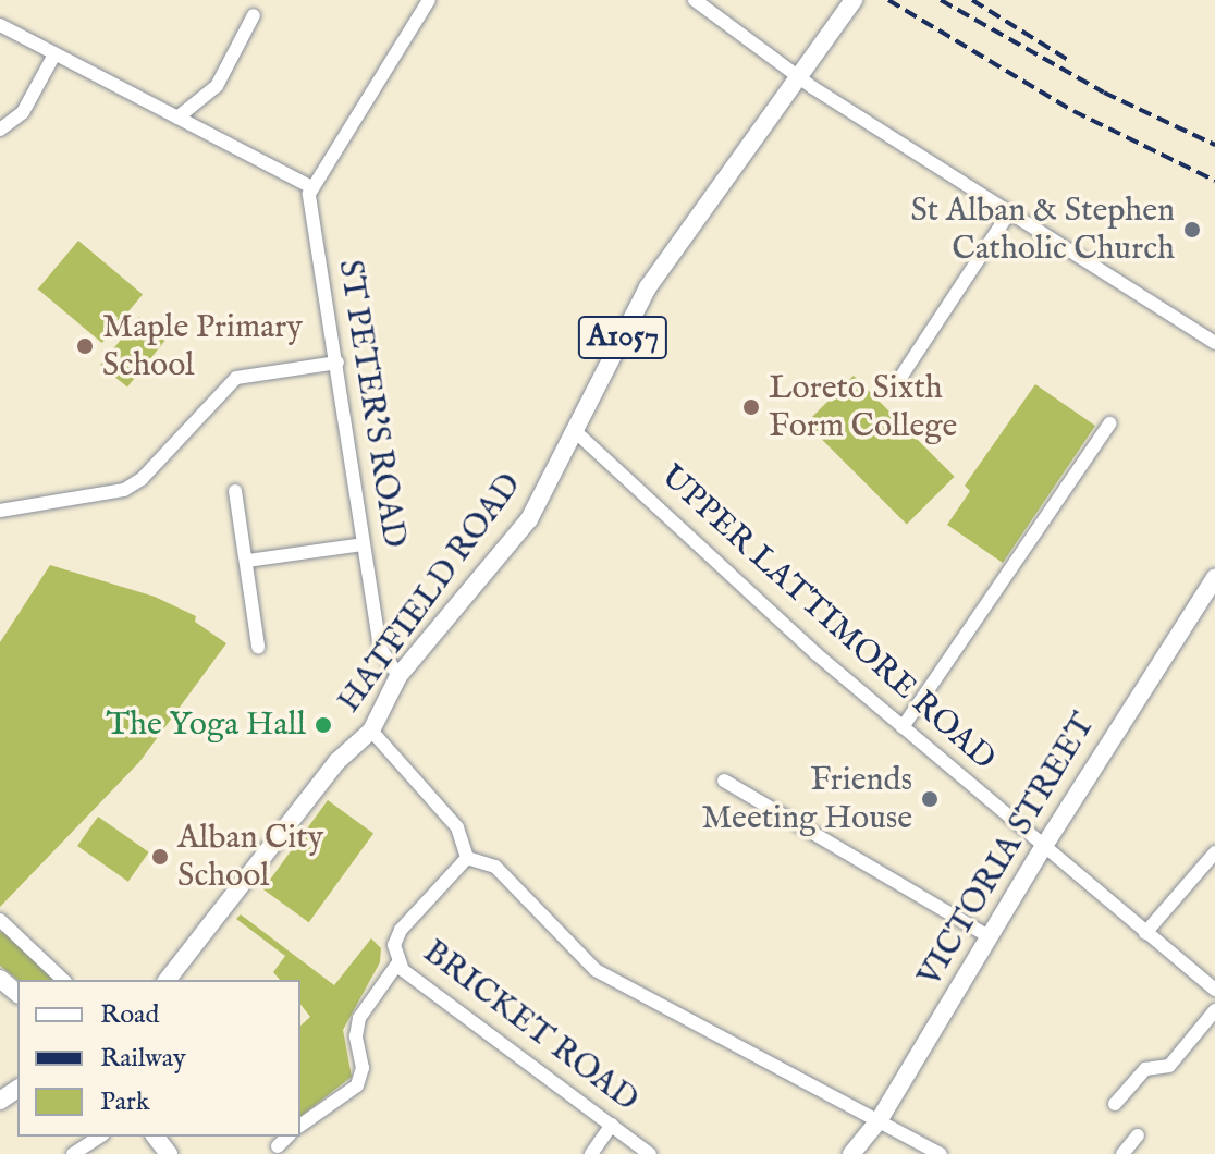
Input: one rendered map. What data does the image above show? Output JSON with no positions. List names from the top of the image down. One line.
{"streets":{"main road":["A1057","HATFIELD ROAD","VICTORIA STREET"],"street":["ST PETER'S ROAD","UPPER LATTIMORE ROAD","BRICKET ROAD"]},"crossings":[["ST PETER'S ROAD","HATFIELD ROAD"],["HATFIELD ROAD","UPPER LATTIMORE ROAD"],["UPPER LATTIMORE ROAD","VICTORIA STREET"]],"places":["St Alban & Stephen Catholic Church","Maple Primary School","Loreto Sixth Form College","The Yoga Hall","Friends Meeting House","Alban City School"],"legend":["Road","Railway","Park"]}
